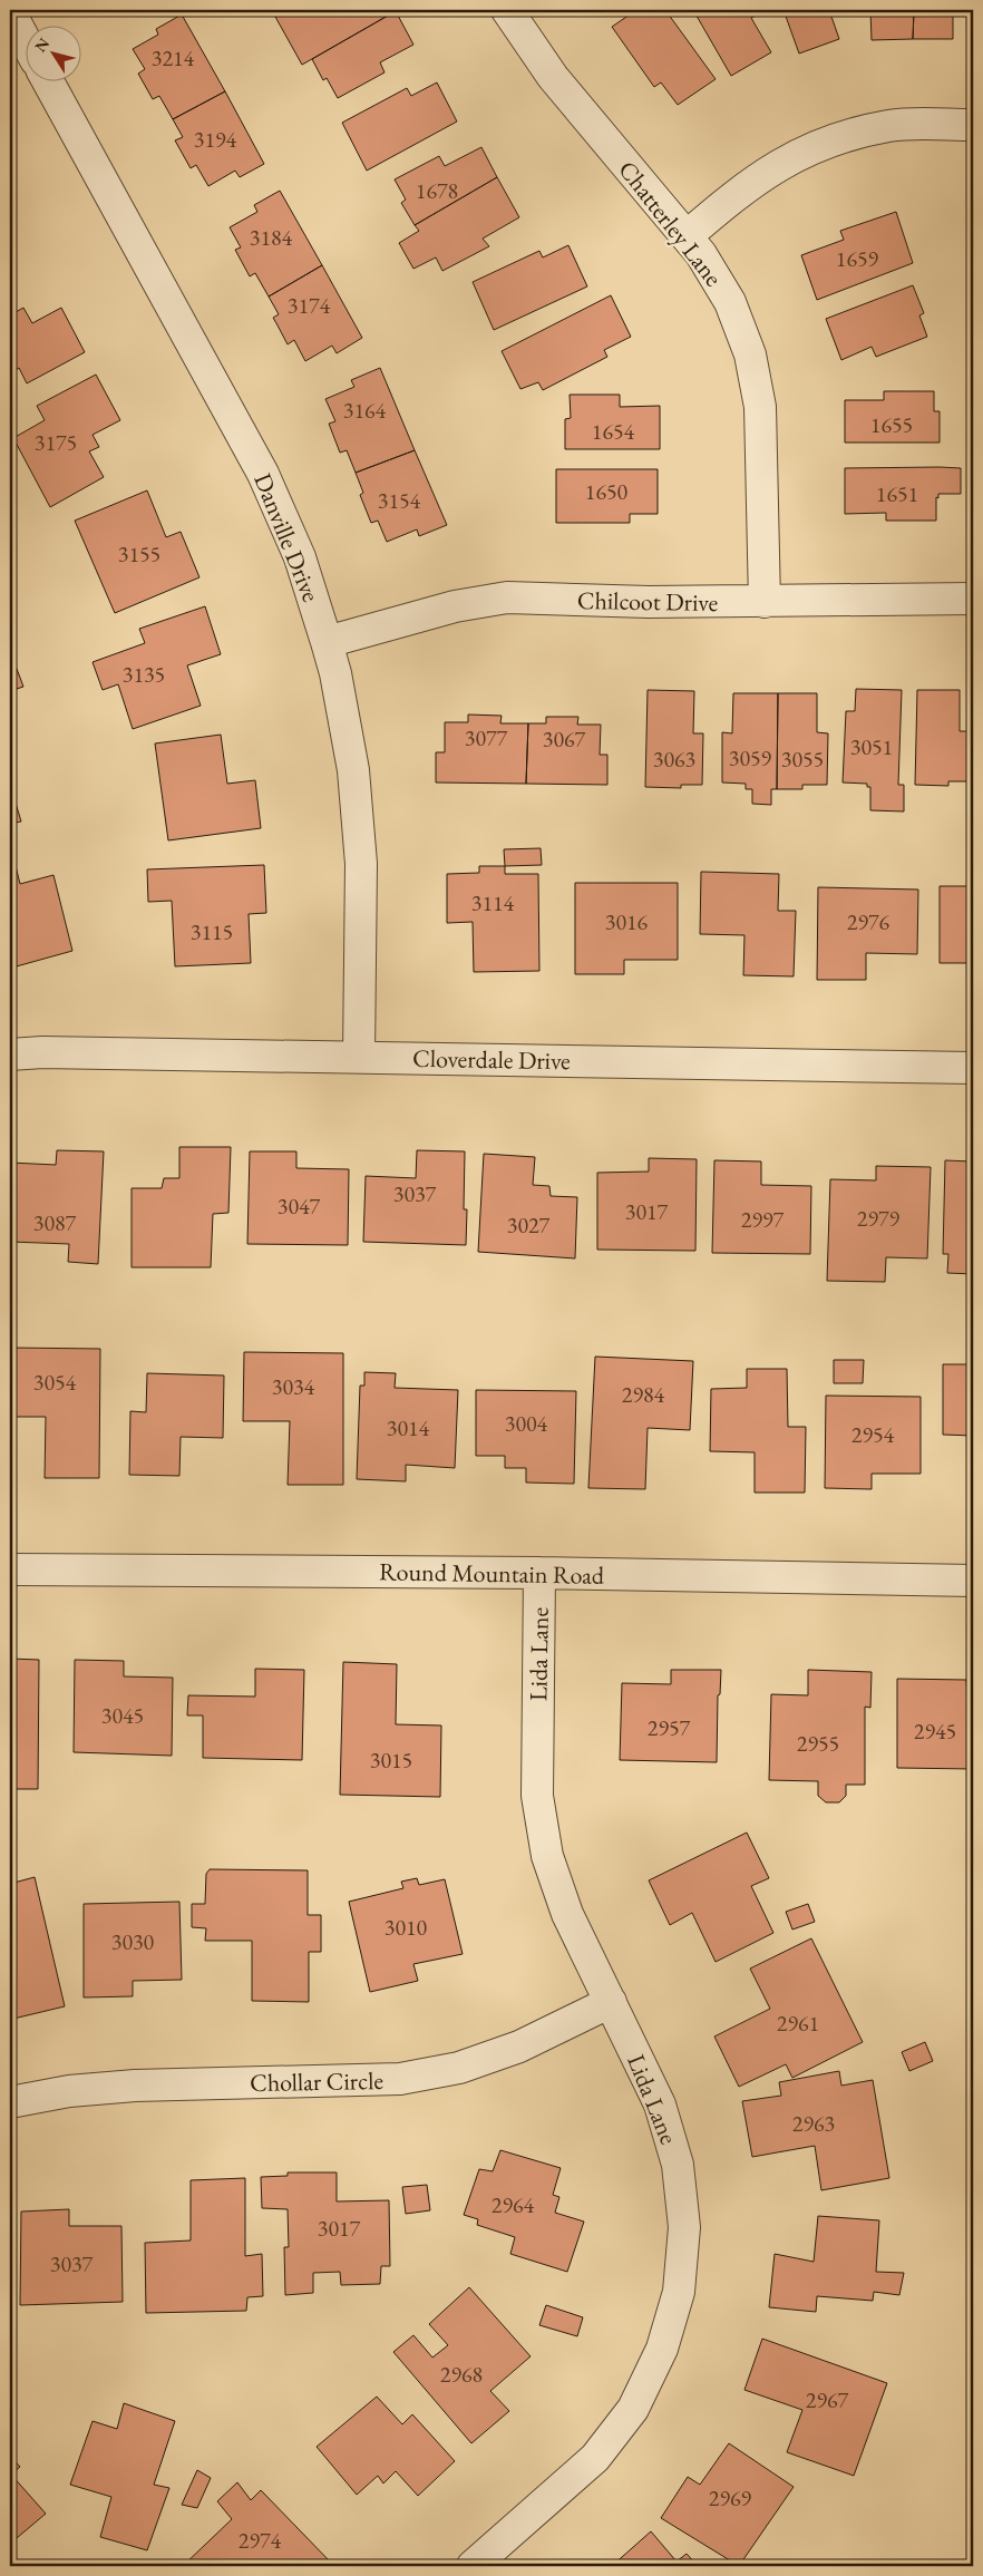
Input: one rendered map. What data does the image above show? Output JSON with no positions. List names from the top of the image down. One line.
{"streets":{"street":["Chatterley Lane","Danville Drive","Chilcoot Drive","Cloverdale Drive","Round Mountain Road","Lida Lane","Chollar Circle"]},"crossings":[["Chatterley Lane","Chilcoot Drive"],["Danville Drive","Chilcoot Drive"],["Danville Drive","Cloverdale Drive"],["Round Mountain Road","Lida Lane"],["Lida Lane","Chollar Circle"]],"house_numbers":["3214","3194","1678","3184","1659","3174","3164","1655","1654","3175","1650","1651","3154","3155","3135","3077","3067","3051","3059","3063","3055","3114","3016","2976","3115","3037","3047","3017","2979","2997","3087","3027","3054","3034","2984","3004","3014","2954","3045","2957","2945","2955","3015","3010","3030","2961","2963","2964","3017","3037","2968","2967","2969","2974"],"north":"top left"}
